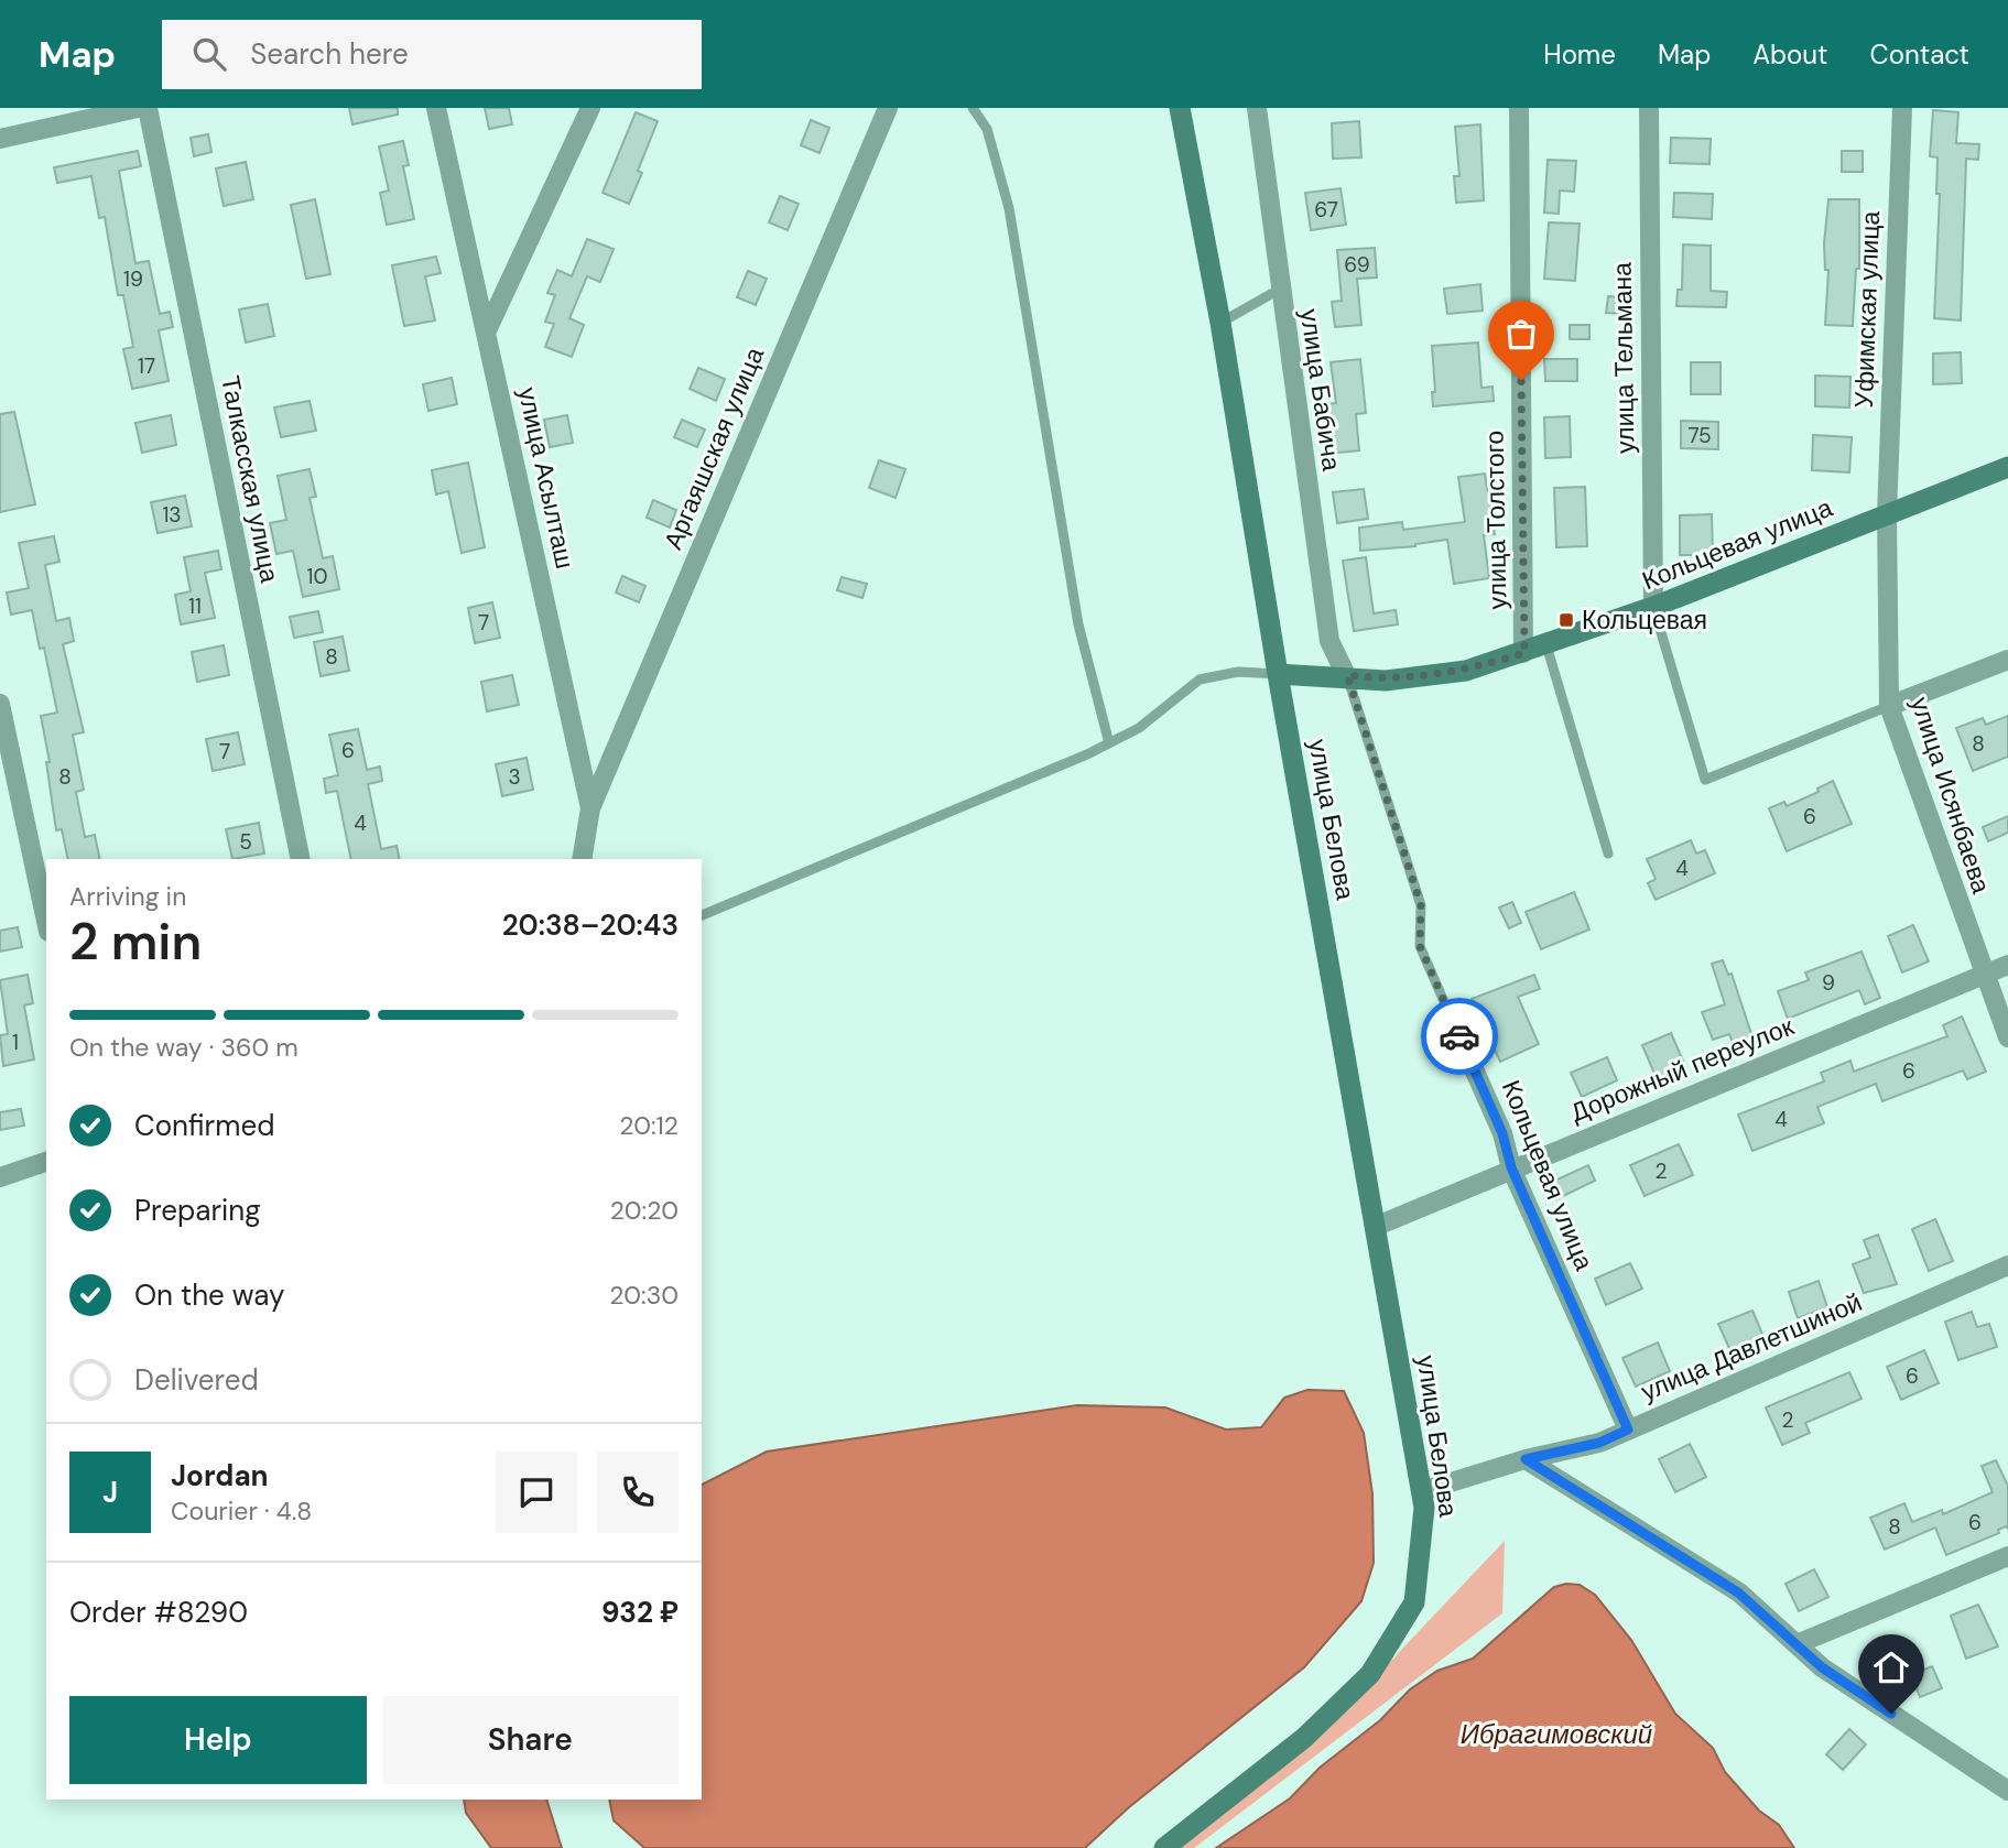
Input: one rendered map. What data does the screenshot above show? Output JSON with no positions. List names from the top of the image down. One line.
{"streets":{"main road":["Кольцевая улица","улица Белова"],"street":["Уфимская улица","улица Тельмана","улица Бабича","Аргаяшская улица","улица Асылташ","Талкасская улица","улица Толстого","улица Исянбаева","Дорожный переулок","улица Давлетшиной"]},"crossings":[["Уфимская улица","Кольцевая улица"],["Уфимская улица","улица Исянбаева"],["улица Тельмана","Кольцевая улица"],["улица Бабича","Кольцевая улица"],["Аргаяшская улица","улица Асылташ"],["улица Толстого","Кольцевая улица"],["Кольцевая улица","улица Исянбаева"],["Кольцевая улица","улица Белова"],["Кольцевая улица","Дорожный переулок"],["Кольцевая улица","улица Давлетшиной"],["улица Исянбаева","Дорожный переулок"],["улица Белова","Дорожный переулок"],["улица Белова","улица Давлетшиной"]],"water":["Ибрагимовский"],"places":{"transit":["Кольцевая"]},"house_numbers":["67","69","19","17","75","13","10","11","7","8","8","6","7","8","3","6","4","5","4","9","1","6","4","2","6","2","6","8"],"page":{"header":"Map","search":"Search here","nav":["Home","Map","About","Contact"],"heading":["2 min","Arriving in","20:38–20:43"],"panel":["Jordan","Courier · 4.8","Order #8290","932 ₽"],"bar":"On the way · 360 m","list":[["Confirmed","20:12"],["Preparing","20:20"],["On the way","20:30"],"Delivered"],"round":"J","buttons":["Help","Share"]}}
